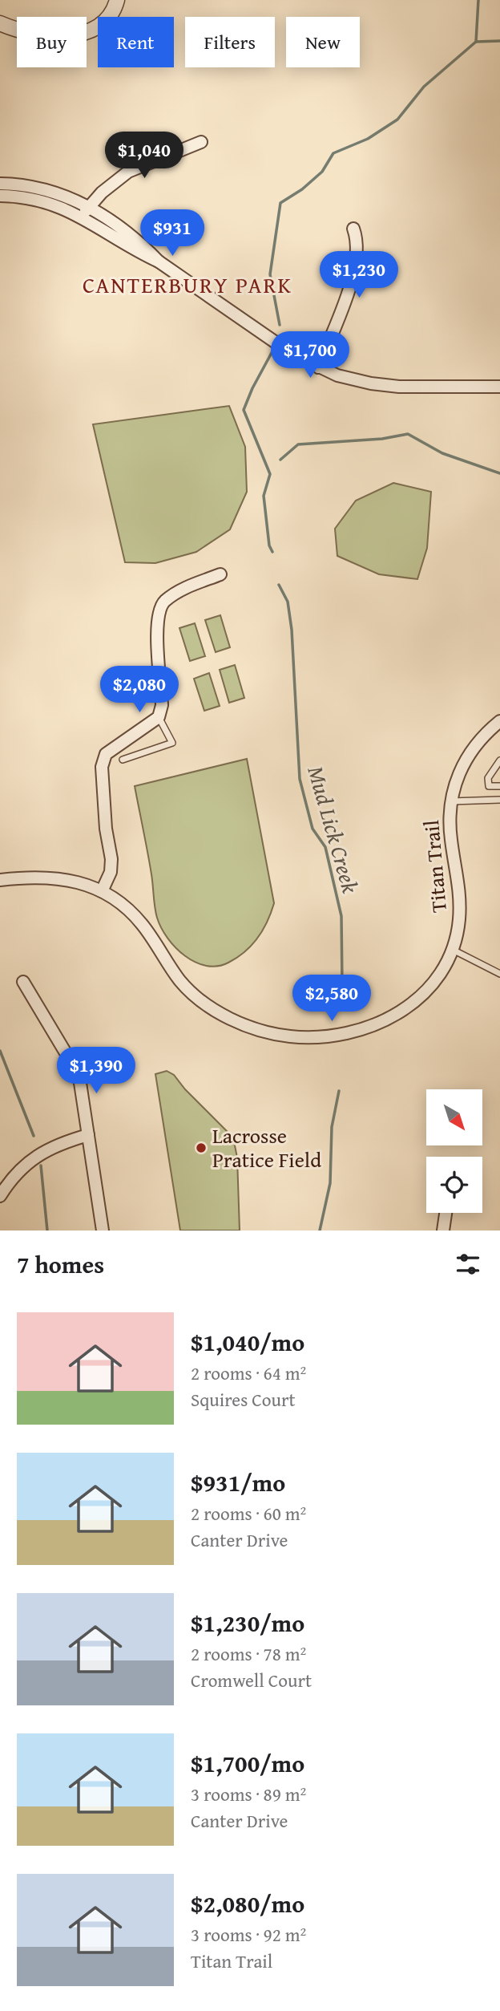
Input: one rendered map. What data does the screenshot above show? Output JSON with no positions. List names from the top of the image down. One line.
{"streets":{"street":["Titan Trail"]},"districts":["CANTERBURY PARK"],"water":["Mud Lick Creek"],"places":["Lacrosse Pratice Field"],"north":"bottom right","page":{"chip":["Buy","Rent","Filters","New"],"price":["$1,040","$931","$1,230","$1,700","$2,080","$2,580","$1,390"],"heading":"7 homes","list":[{"name":"$1,040/mo","note":"2 rooms · 64 m² · Squires Court"},{"name":"$931/mo","note":"2 rooms · 60 m² · Canter Drive"},{"name":"$1,230/mo","note":"2 rooms · 78 m² · Cromwell Court"},{"name":"$1,700/mo","note":"3 rooms · 89 m² · Canter Drive"},{"name":"$2,080/mo","note":"3 rooms · 92 m² · Titan Trail"}]}}
